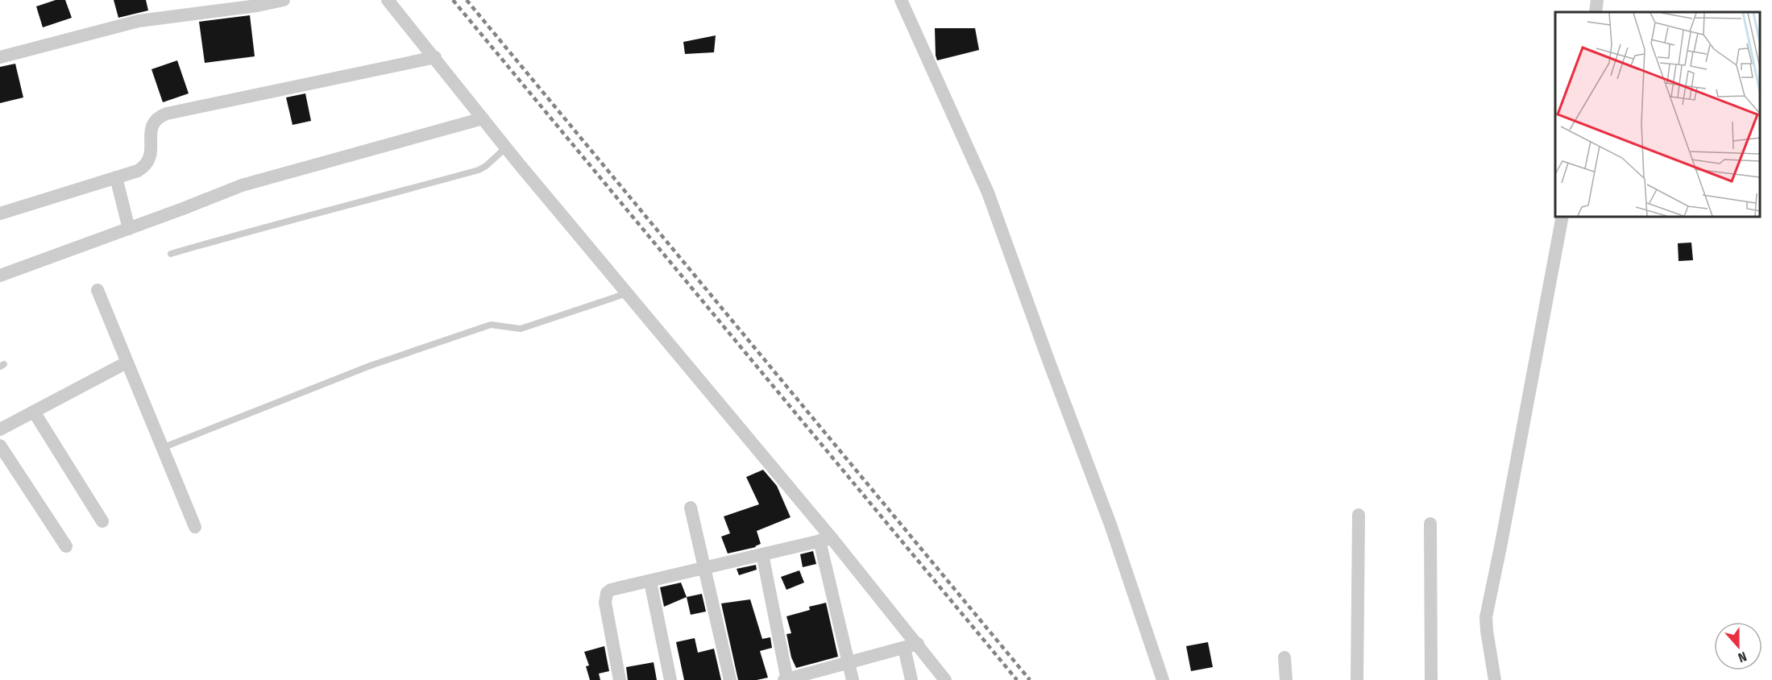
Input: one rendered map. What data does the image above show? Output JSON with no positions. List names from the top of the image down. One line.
{"north":"bottom"}
